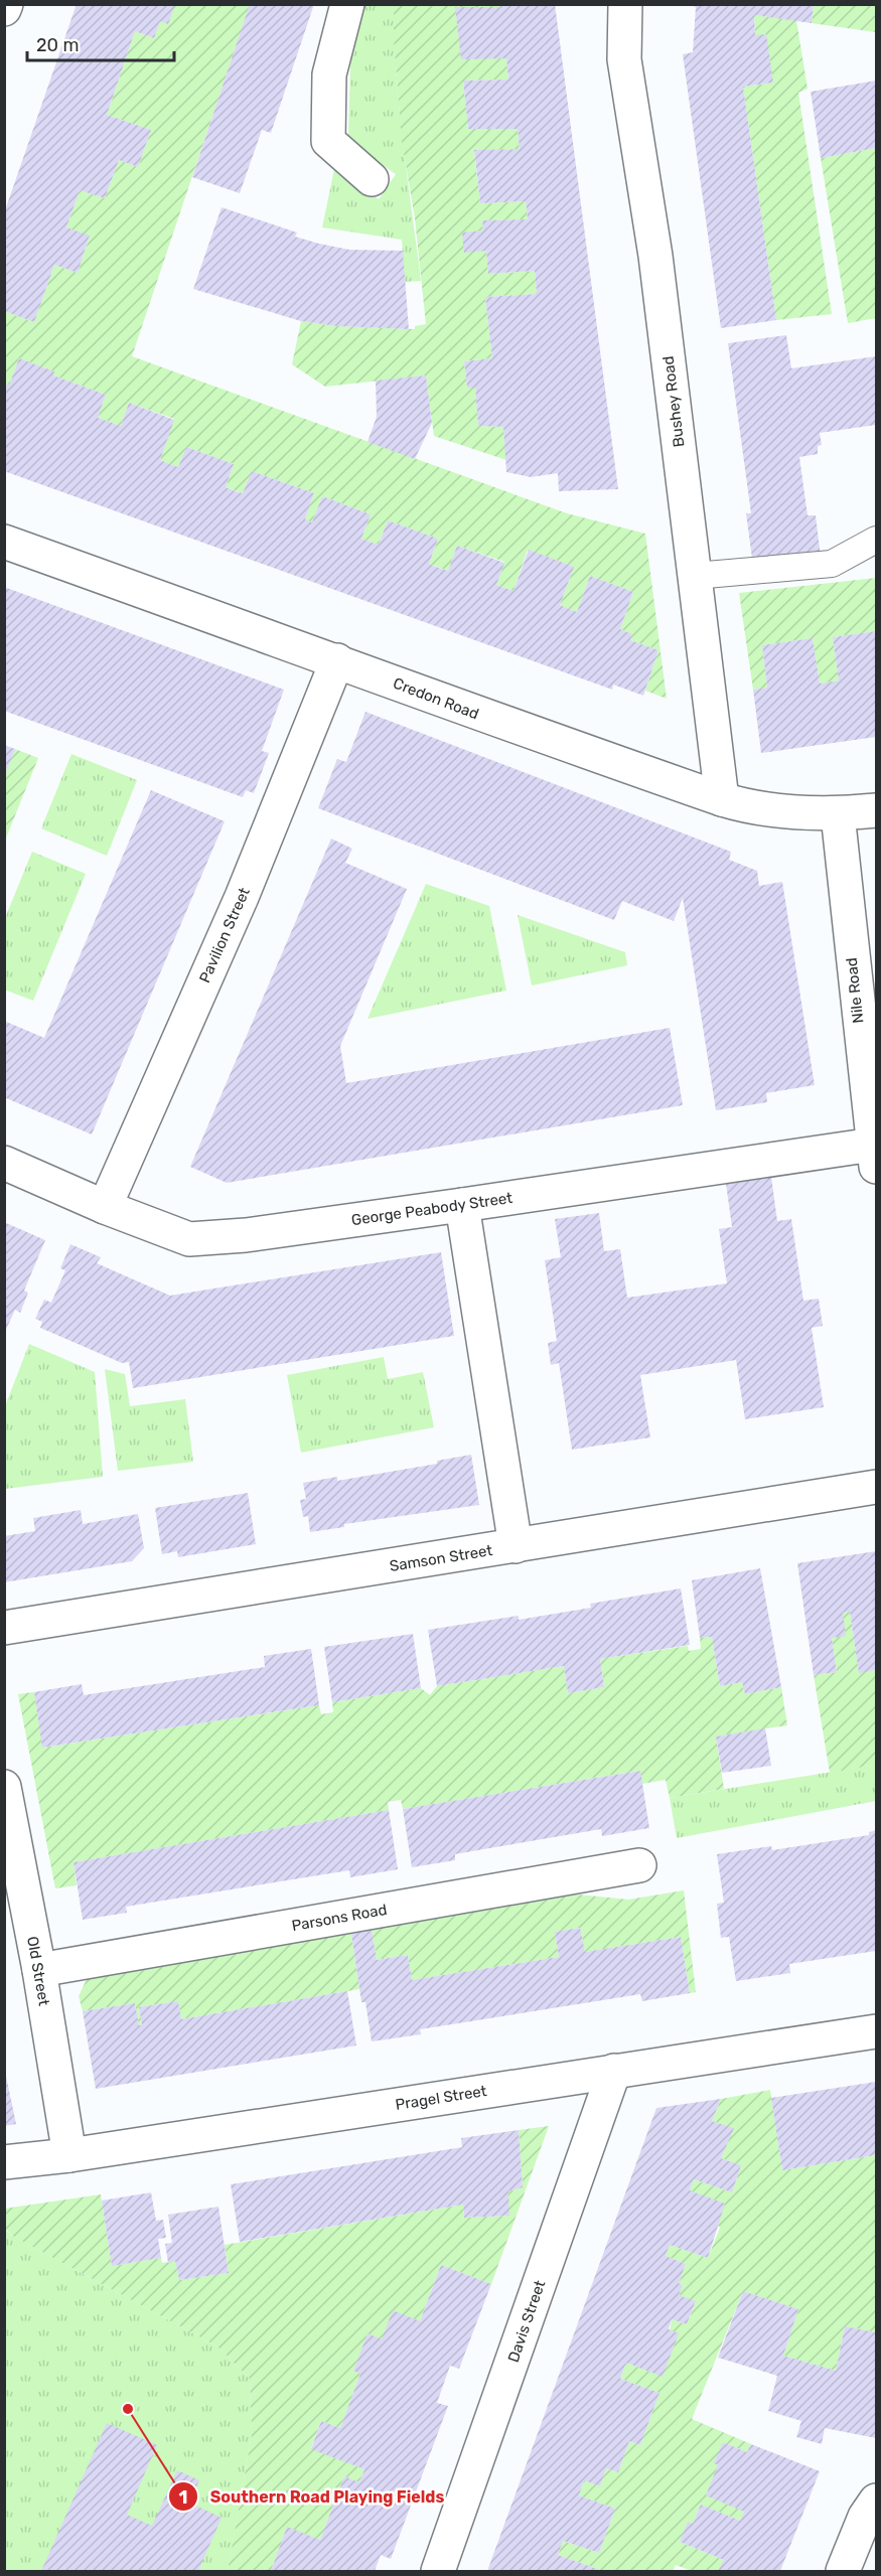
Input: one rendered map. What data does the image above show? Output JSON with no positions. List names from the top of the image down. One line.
{"streets":{"street":["Bushey Road","Credon Road","Pavilion Street","Nile Road","George Peabody Street","Samson Street","Parsons Road","Old Street","Pragel Street","Davis Street"]},"crossings":[["Bushey Road","Credon Road"],["Credon Road","Pavilion Street"],["Credon Road","Nile Road"],["Pavilion Street","George Peabody Street"],["Nile Road","George Peabody Street"],["Parsons Road","Old Street"],["Old Street","Pragel Street"],["Pragel Street","Davis Street"]],"places":["Southern Road Playing Fields"],"scale_bar":"20 m"}
